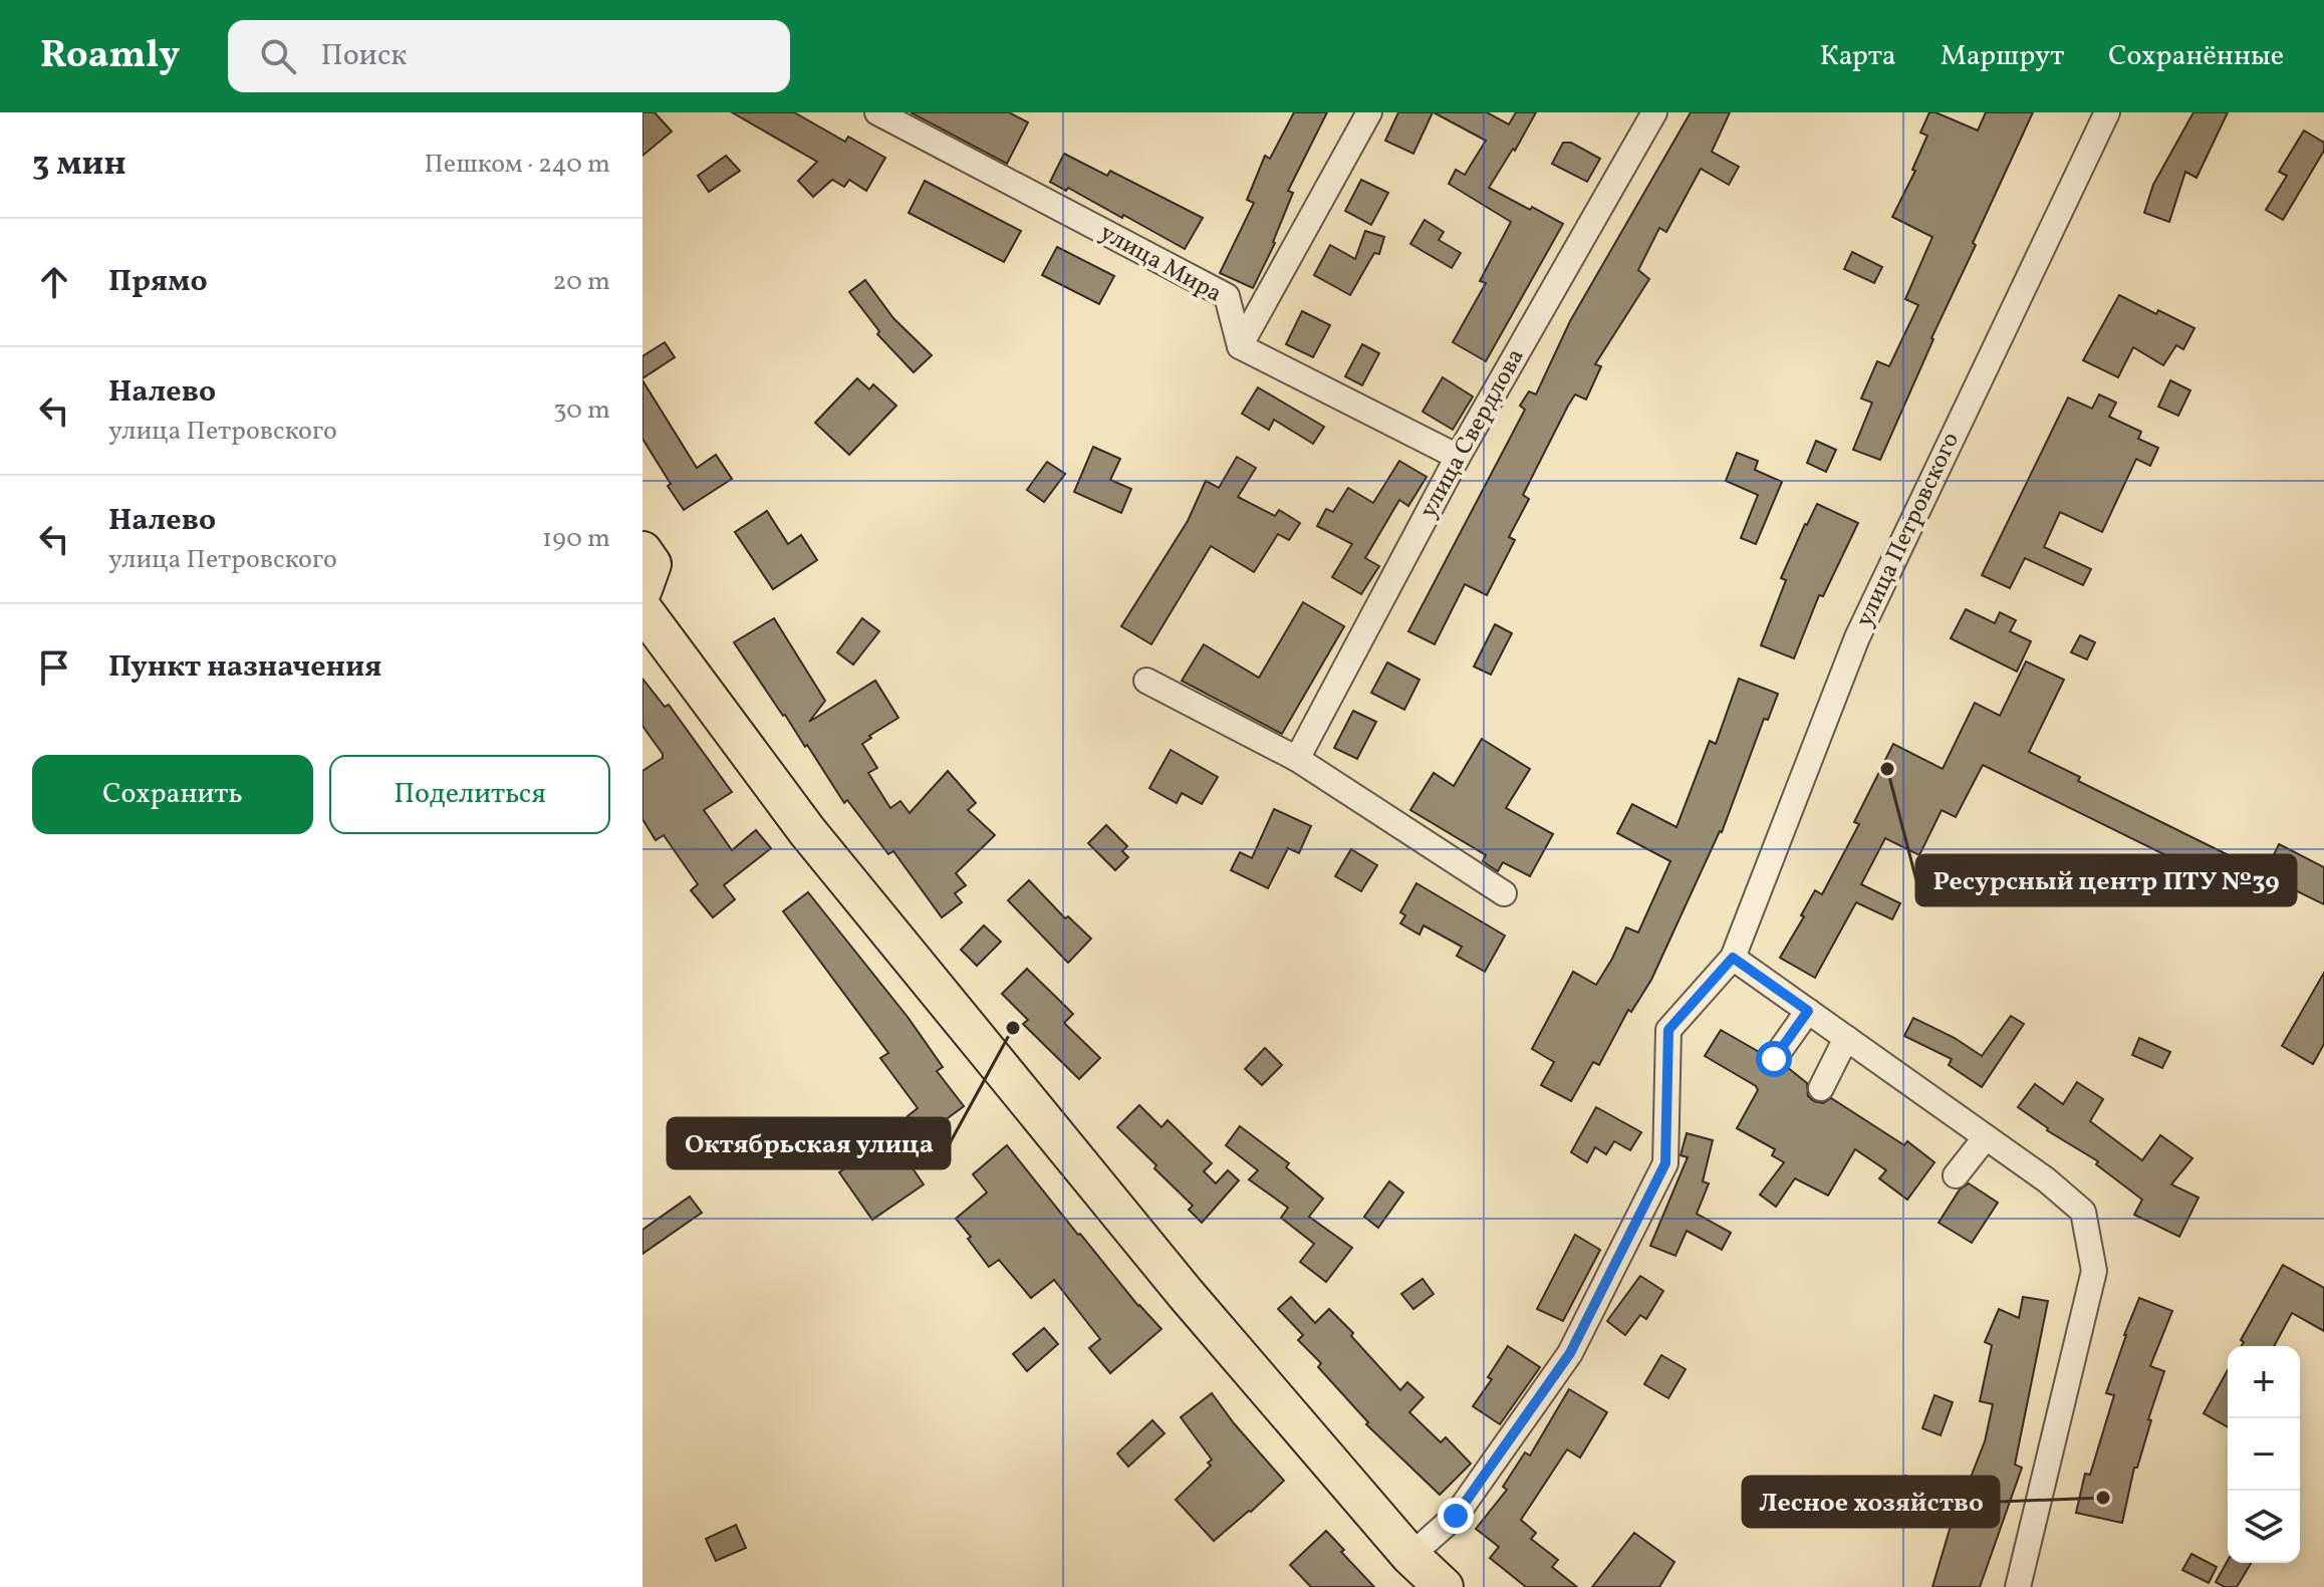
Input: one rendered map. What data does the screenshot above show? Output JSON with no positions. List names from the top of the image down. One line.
{"streets":{"street":["улица Мира","улица Свердлова","улица Петровского"]},"places":["Ресурсный центр ПТУ №39","Октябрьская улица","Лесное хозяйство"],"page":{"header":"Roamly","search":"Поиск","nav":["Карта","Маршрут","Сохранённые"],"heading":["3 мин","Пешком · 240 m"],"list":[["Прямо","20 m"],["Налево","улица Петровского","30 m"],["Налево","улица Петровского","190 m"],"Пункт назначения"],"buttons":["Сохранить","Поделиться"],"map_buttons":["+","−"]}}
